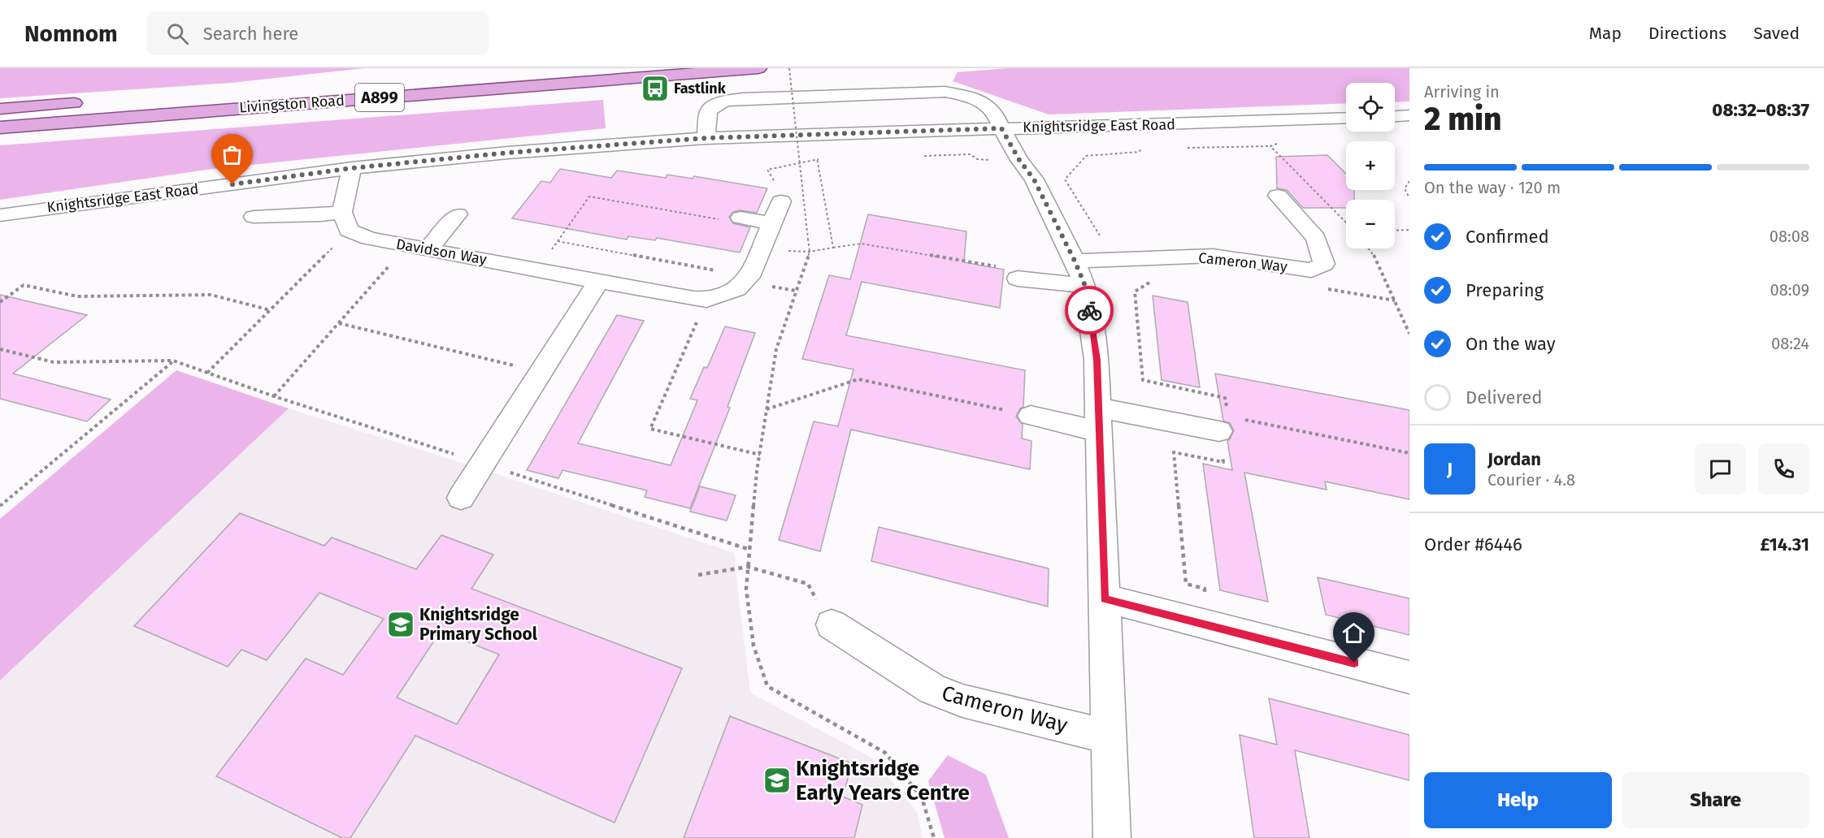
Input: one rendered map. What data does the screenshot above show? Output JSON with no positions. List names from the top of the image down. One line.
{"streets":{"main road":["A899","Livingston Road"],"street":["Knightsridge East Road","Davidson Way","Cameron Way"]},"places":{"bus stop":["Fastlink"],"school or university":["Knightsridge Primary School","Knightsridge Early Years Centre"]},"page":{"header":"Nomnom","search":"Search here","nav":["Map","Directions","Saved"],"heading":["2 min","Arriving in","08:32–08:37"],"panel":["Jordan","Courier · 4.8","Order #6446","£14.31"],"map_buttons":["+","−"],"bar":"On the way · 120 m","list":[["Confirmed","08:08"],["Preparing","08:09"],["On the way","08:24"],"Delivered"],"round":"J","buttons":["Help","Share"]}}
